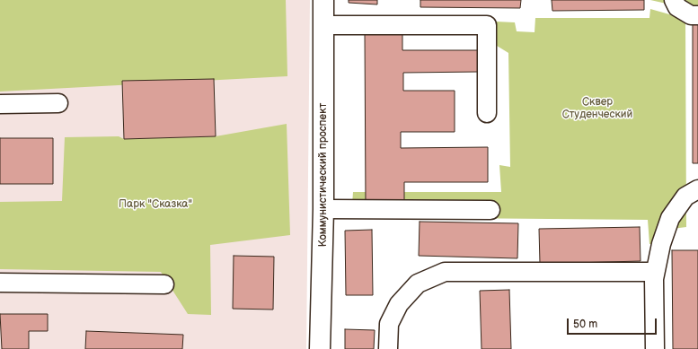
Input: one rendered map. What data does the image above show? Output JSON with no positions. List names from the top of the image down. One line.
{"streets":{"main road":["Коммунистический проспект"]},"parks":["Сквер Студенческий","Парк \"Сказка\""],"scale_bar":"50 m"}
